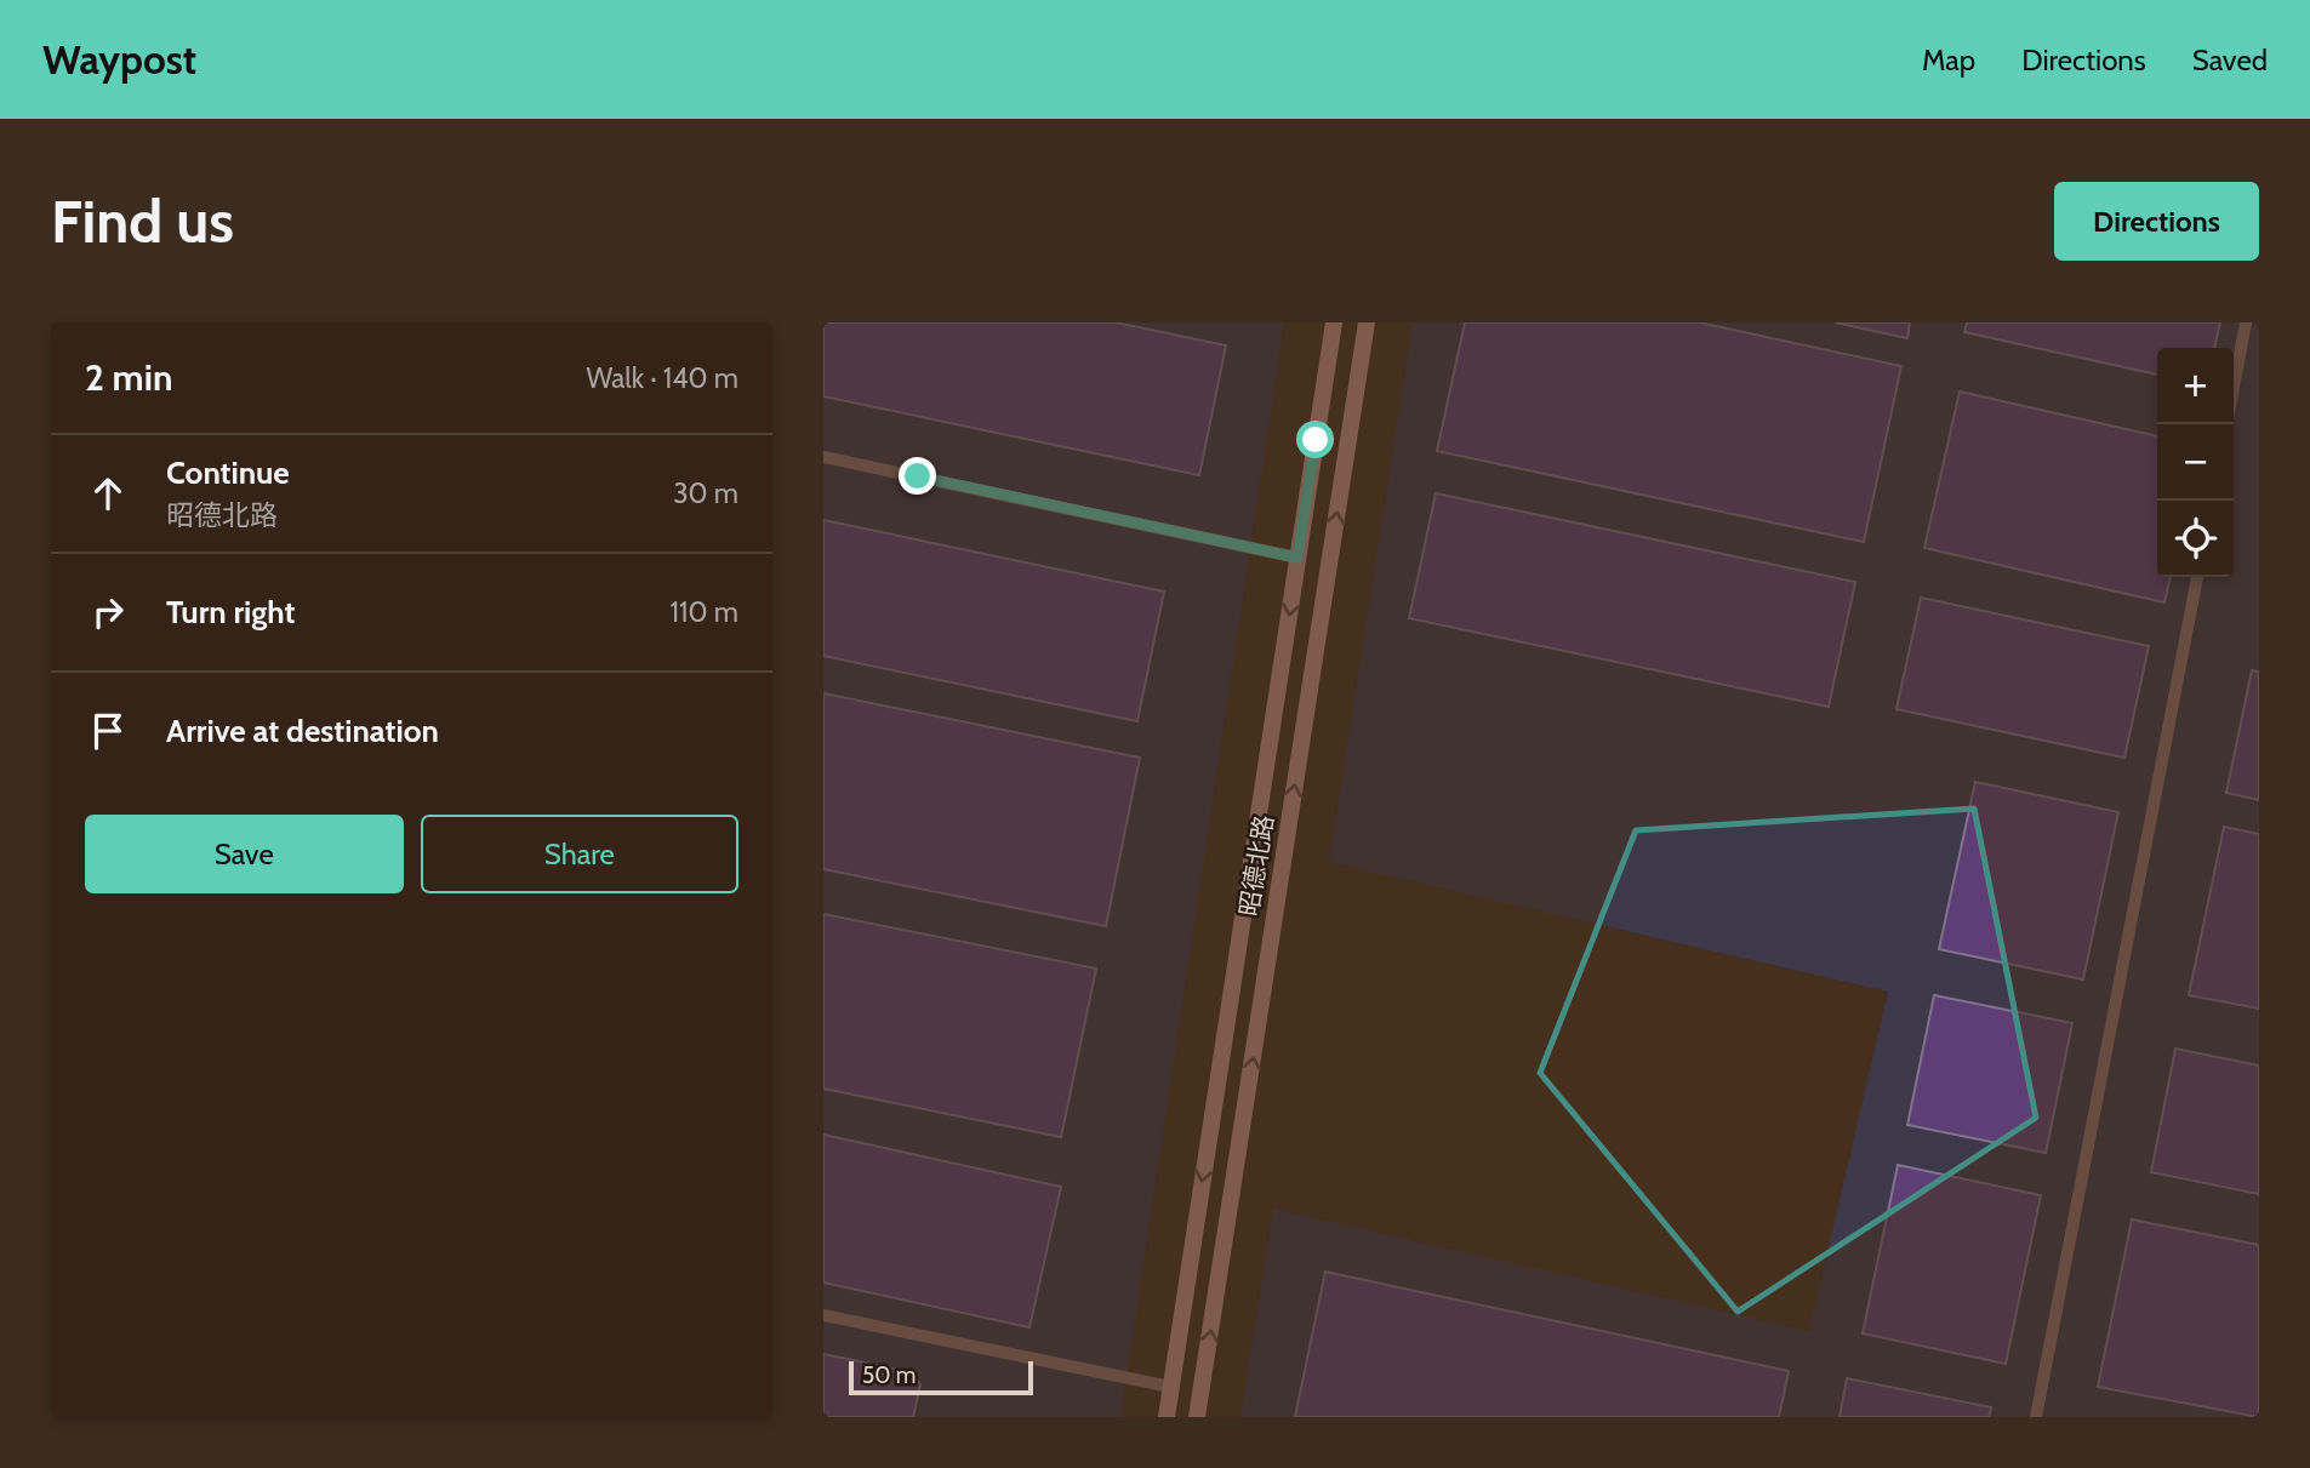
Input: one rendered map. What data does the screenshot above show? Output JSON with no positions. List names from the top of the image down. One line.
{"streets":{"main road":["昭德北路"]},"scale_bar":"50 m","page":{"header":"Waypost","nav":["Map","Directions","Saved"],"buttons":["Directions",["Save","Share"]],"title":"Find us","heading":["2 min","Walk · 140 m"],"map_buttons":["+","−"],"list":[["Continue","昭德北路","30 m"],["Turn right","110 m"],"Arrive at destination"],"scale":"50 m"}}
